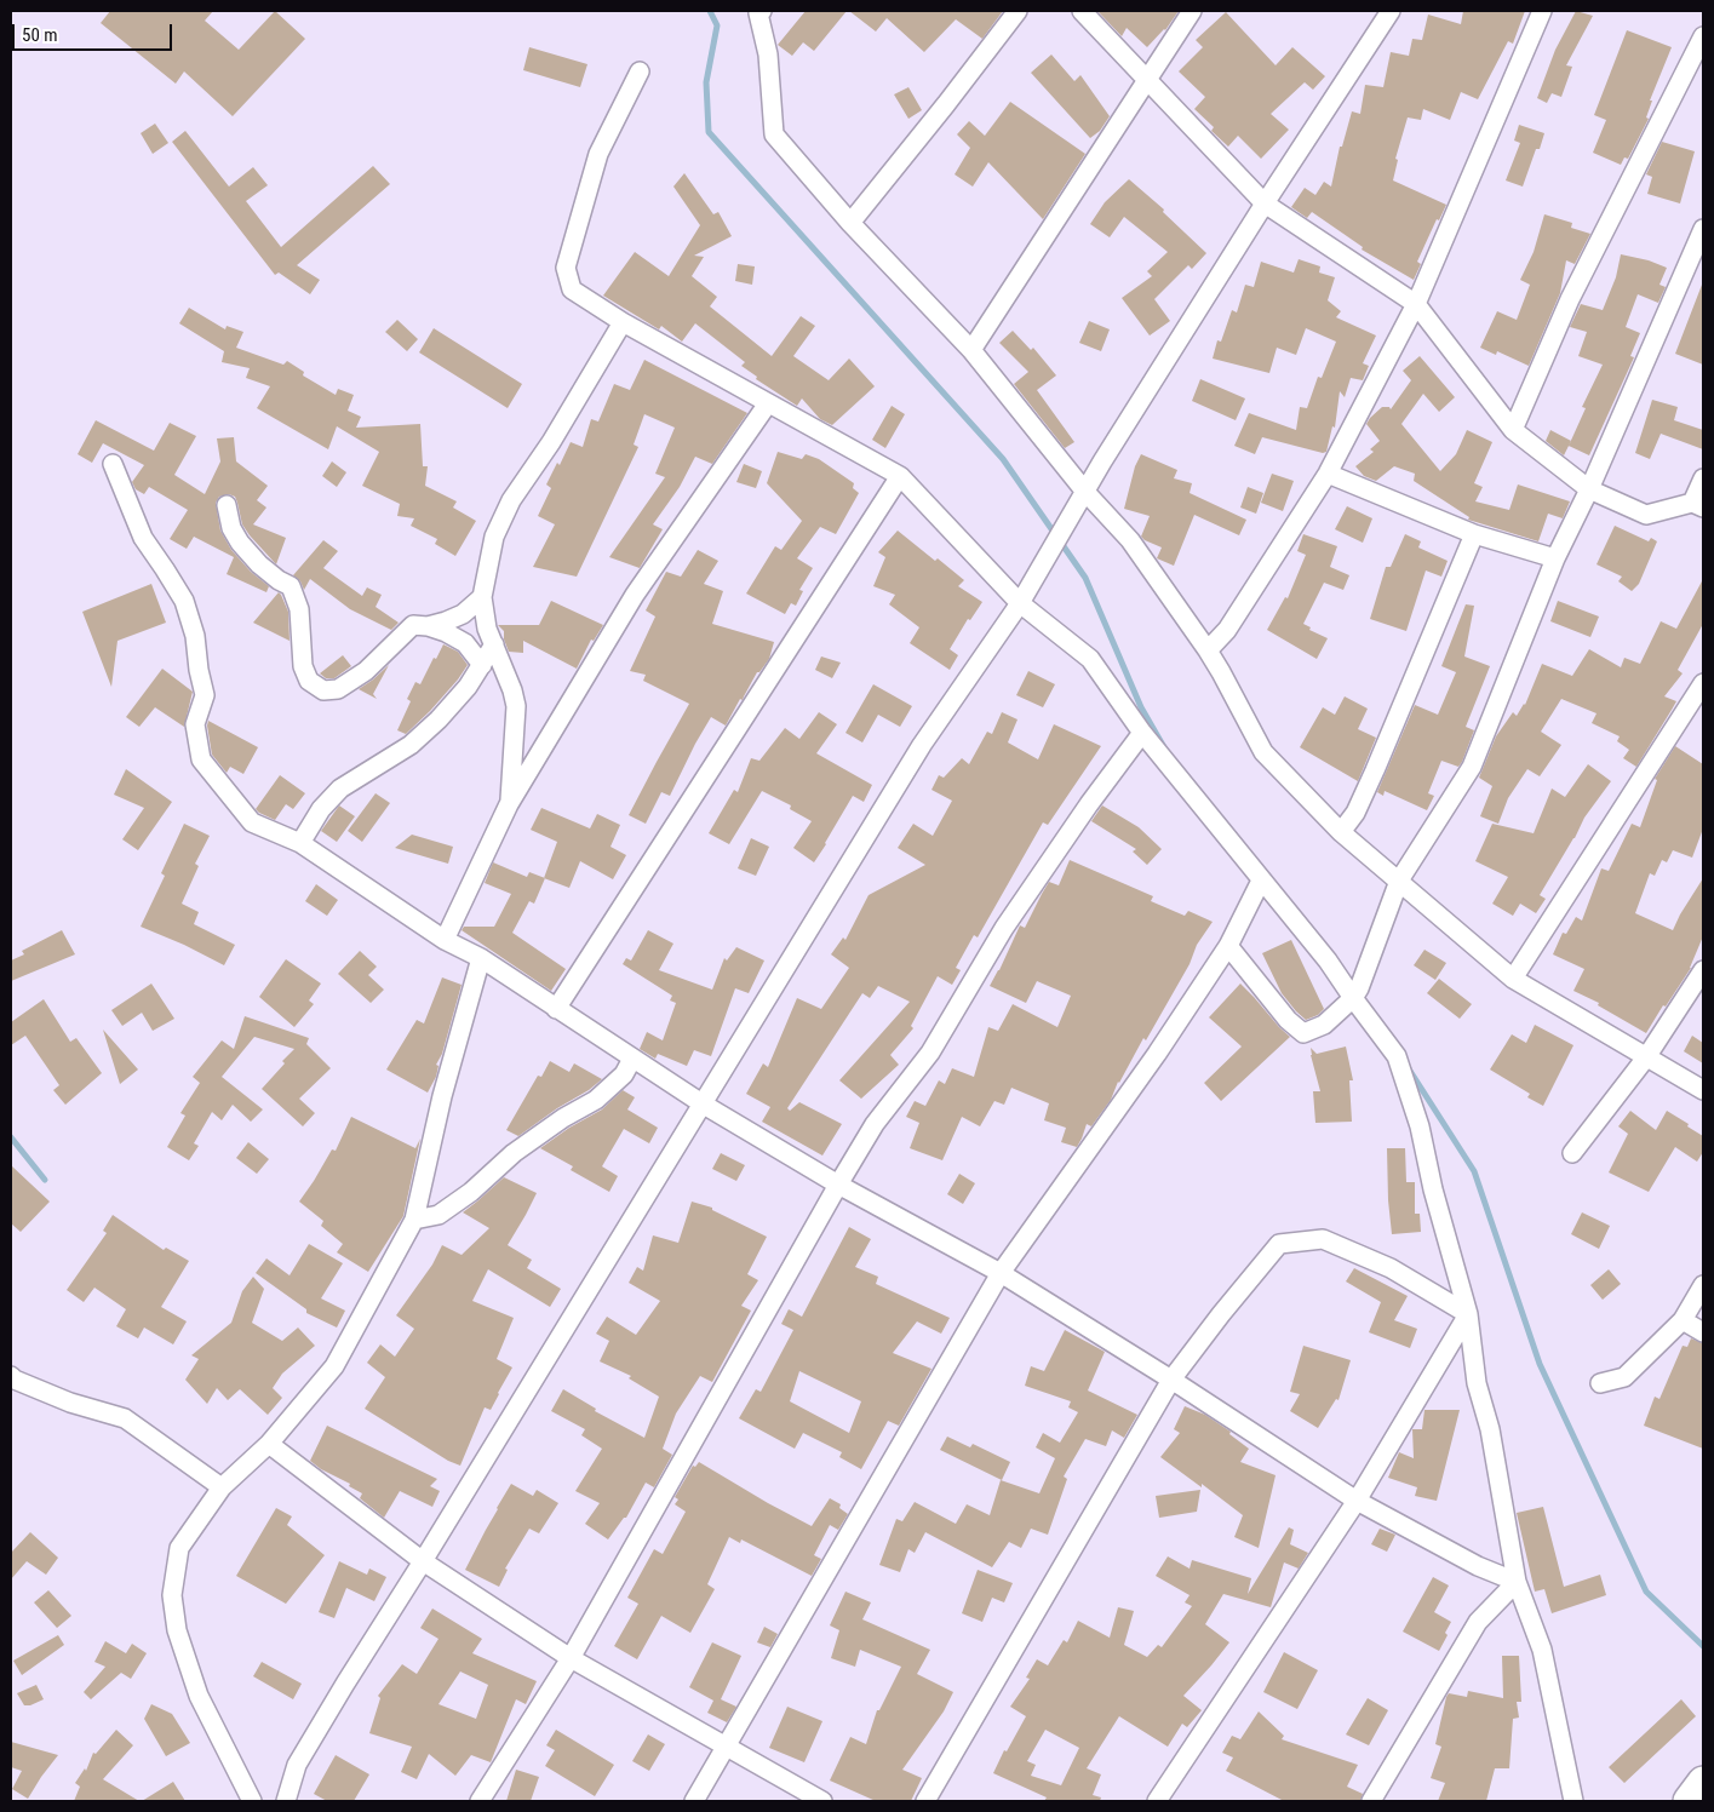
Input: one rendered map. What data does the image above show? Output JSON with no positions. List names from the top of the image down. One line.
{"scale_bar":"50 m"}
